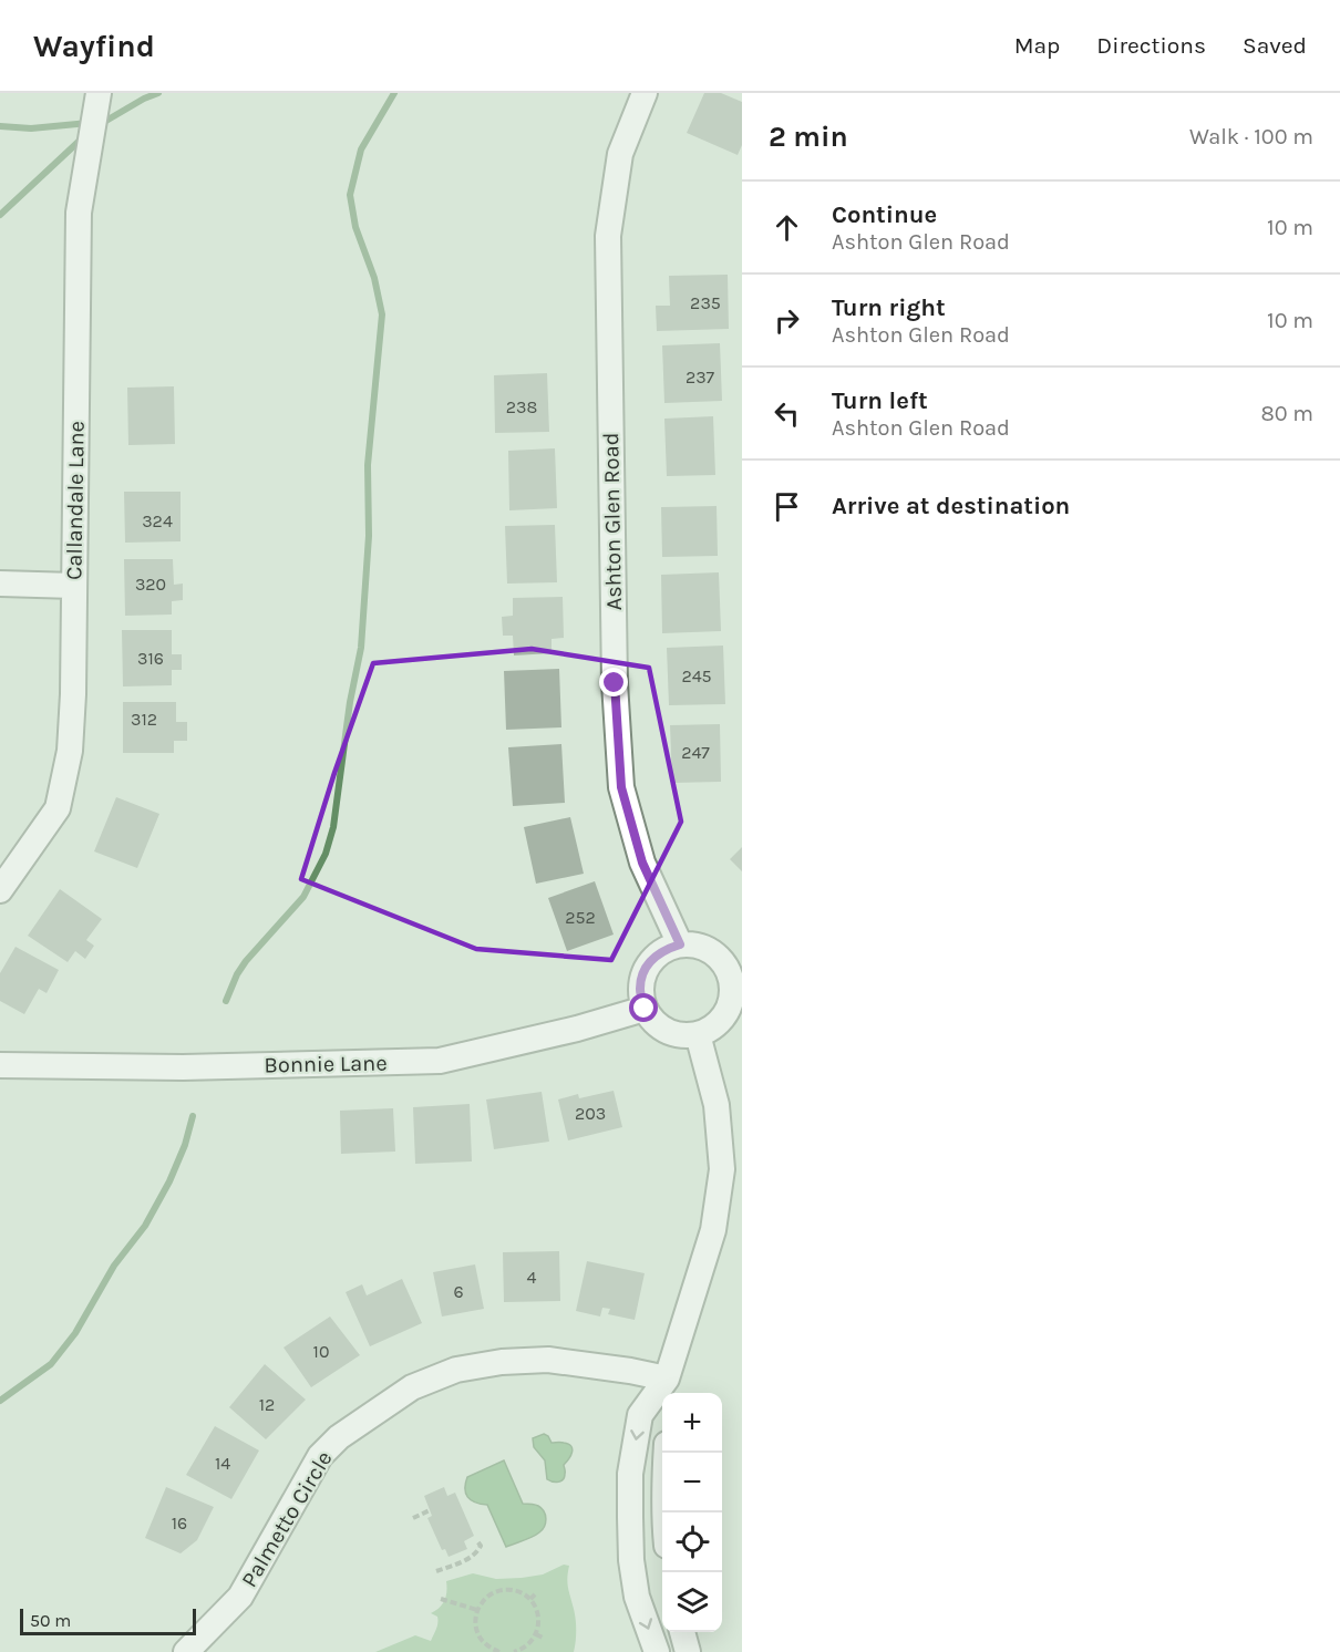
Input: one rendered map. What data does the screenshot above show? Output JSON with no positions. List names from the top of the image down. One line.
{"streets":{"street":["Callandale Lane","Ashton Glen Road","Bonnie Lane","Palmetto Circle"]},"crossings":[["Ashton Glen Road","Bonnie Lane"]],"house_numbers":["235","237","238","324","320","316","245","312","247","252","203","4","6","10","12","14","16"],"scale_bar":"50 m","page":{"header":"Wayfind","nav":["Map","Directions","Saved"],"heading":["2 min","Walk · 100 m"],"list":[["Continue","Ashton Glen Road","10 m"],["Turn right","Ashton Glen Road","10 m"],["Turn left","Ashton Glen Road","80 m"],"Arrive at destination"],"map_buttons":["+","−"],"scale":"50 m"}}
